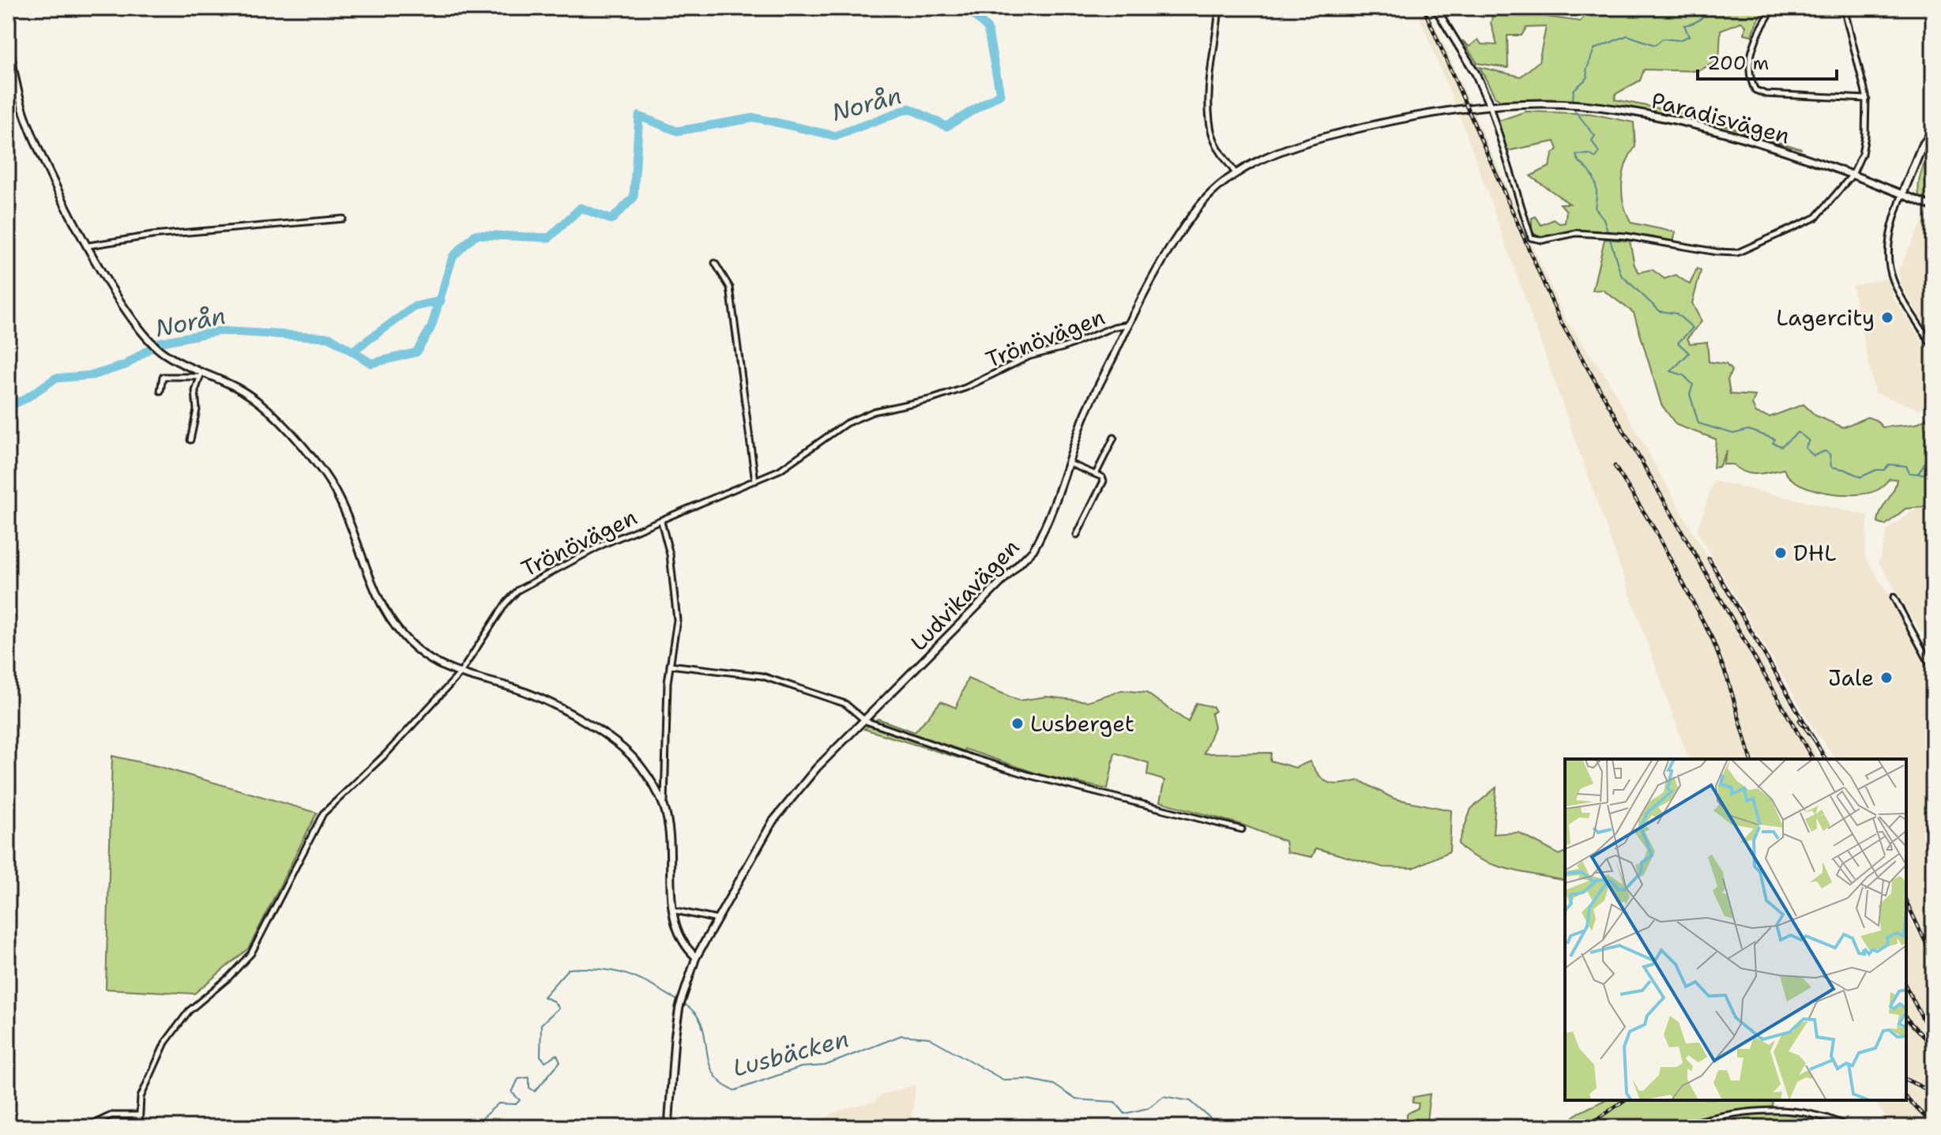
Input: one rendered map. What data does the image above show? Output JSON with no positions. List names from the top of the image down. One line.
{"streets":{"street":["Paradisvägen","Trönövägen","Ludvikavägen"]},"crossings":[["Paradisvägen","Ludvikavägen"],["Trönövägen","Ludvikavägen"]],"water":["Norån","Lusbäcken"],"places":["Lagercity","DHL","Jale","Lusberget"],"scale_bar":"200 m"}
